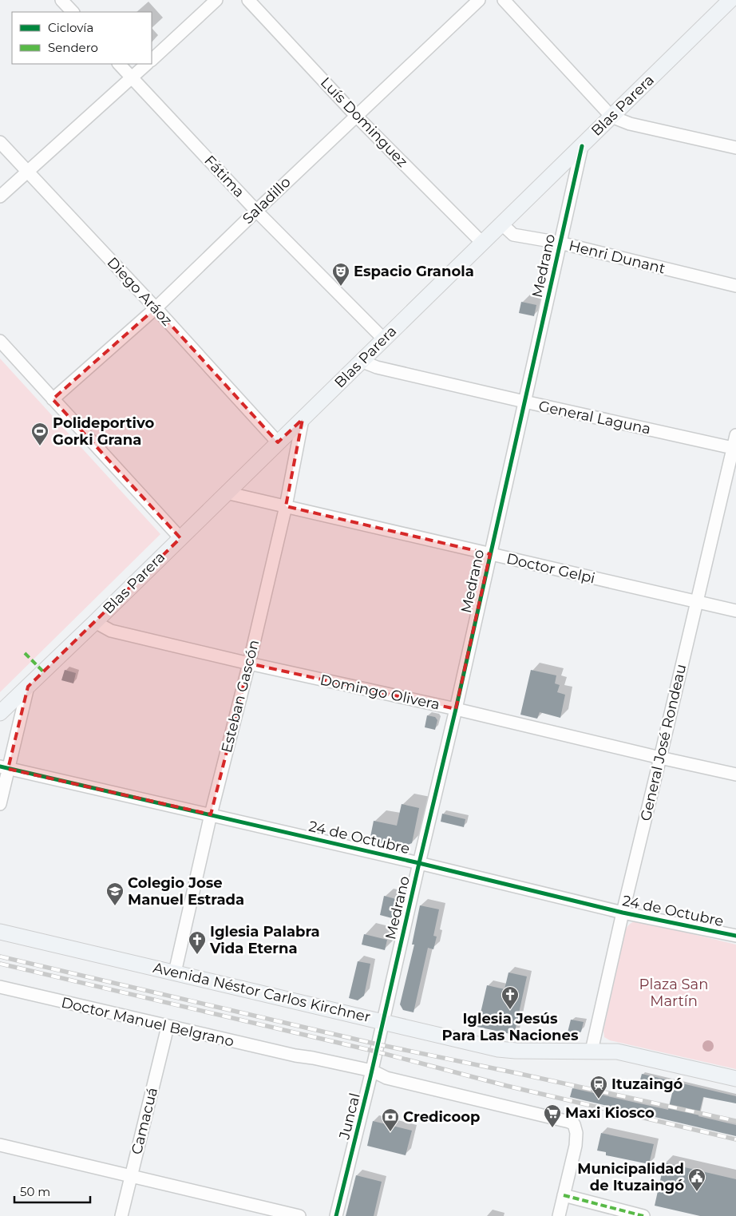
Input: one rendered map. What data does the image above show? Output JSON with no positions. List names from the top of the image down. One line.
{"streets":{"main road":["Blas Parera","Avenida Néstor Carlos Kirchner"],"street":["Luís Dominguez","Fátima","Saladillo","Henri Dunant","Medrano","Diego Aráoz","General Laguna","Doctor Gelpi","Domingo Olivera","Esteban Gascón","General José Rondeau","24 de Octubre","Doctor Manuel Belgrano","Juncal","Camacuá"]},"crossings":[["Blas Parera","Luís Dominguez"],["Blas Parera","Fátima"],["Blas Parera","Henri Dunant"],["Blas Parera","Medrano"],["Blas Parera","Diego Aráoz"],["Blas Parera","General Laguna"],["Blas Parera","Doctor Gelpi"],["Blas Parera","Domingo Olivera"],["Blas Parera","Esteban Gascón"],["Luís Dominguez","Saladillo"],["Fátima","Saladillo"],["Saladillo","Diego Aráoz"],["Henri Dunant","Medrano"],["Medrano","General Laguna"],["Medrano","Doctor Gelpi"],["Medrano","Domingo Olivera"],["Medrano","24 de Octubre"],["Medrano","Avenida Néstor Carlos Kirchner"],["Medrano","Juncal"],["General Laguna","General José Rondeau"],["Doctor Gelpi","Esteban Gascón"],["Doctor Gelpi","General José Rondeau"],["Domingo Olivera","Esteban Gascón"],["Domingo Olivera","General José Rondeau"],["Esteban Gascón","24 de Octubre"],["Esteban Gascón","Avenida Néstor Carlos Kirchner"],["General José Rondeau","24 de Octubre"],["General José Rondeau","Avenida Néstor Carlos Kirchner"],["Avenida Néstor Carlos Kirchner","Juncal"],["Doctor Manuel Belgrano","Juncal"],["Doctor Manuel Belgrano","Camacuá"]],"parks":["Plaza San Martín"],"places":{"theatre":["Espacio Granola"],"sports":["Polideportivo Gorki Grana"],"school or university":["Colegio Jose Manuel Estrada"],"church":["Iglesia Palabra Vida Eterna","Iglesia Jesús Para Las Naciones"],"station":["Ituzaingó"],"supermarket":["Maxi Kiosco"],"bank":["Credicoop"],"public building":["Municipalidad de Ituzaingó"]},"legend":["Ciclovía","Sendero"],"scale_bar":"50 m"}
